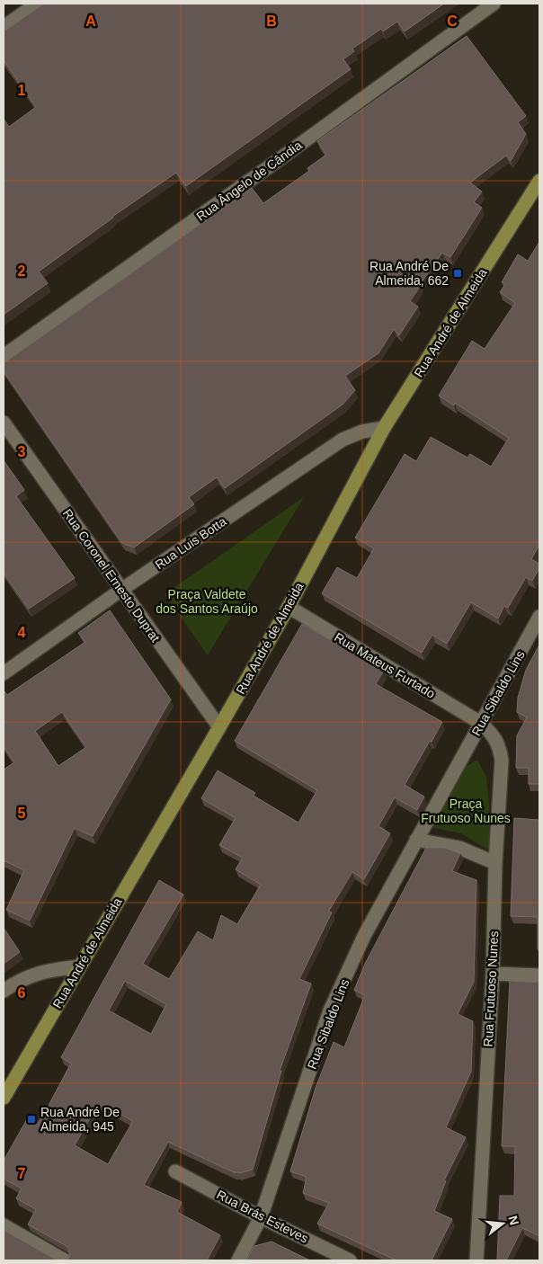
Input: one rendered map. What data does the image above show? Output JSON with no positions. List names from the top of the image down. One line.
{"streets":{"main road":["Rua André de Almeida"],"street":["Rua Ângelo de Cândia","Rua Luis Botta","Rua Coronel Ernesto Duprat","Rua Mateus Furtado","Rua Sibaldo Lins","Rua Frutuoso Nunes","Rua Brás Esteves"]},"crossings":[["Rua André de Almeida","Rua Luis Botta"],["Rua André de Almeida","Rua Coronel Ernesto Duprat"],["Rua André de Almeida","Rua Mateus Furtado"],["Rua Luis Botta","Rua Coronel Ernesto Duprat"],["Rua Mateus Furtado","Rua Sibaldo Lins"],["Rua Mateus Furtado","Rua Frutuoso Nunes"],["Rua Sibaldo Lins","Rua Frutuoso Nunes"],["Rua Sibaldo Lins","Rua Brás Esteves"]],"parks":["Praça Valdete dos Santos Araújo","Praça Frutuoso Nunes"],"places":{"transit":["Rua André De Almeida, 662","Rua André De Almeida, 945"]},"north":"right","grid":{"columns":["A","B","C"],"rows":["1","2","3","4","5","6","7"]}}
